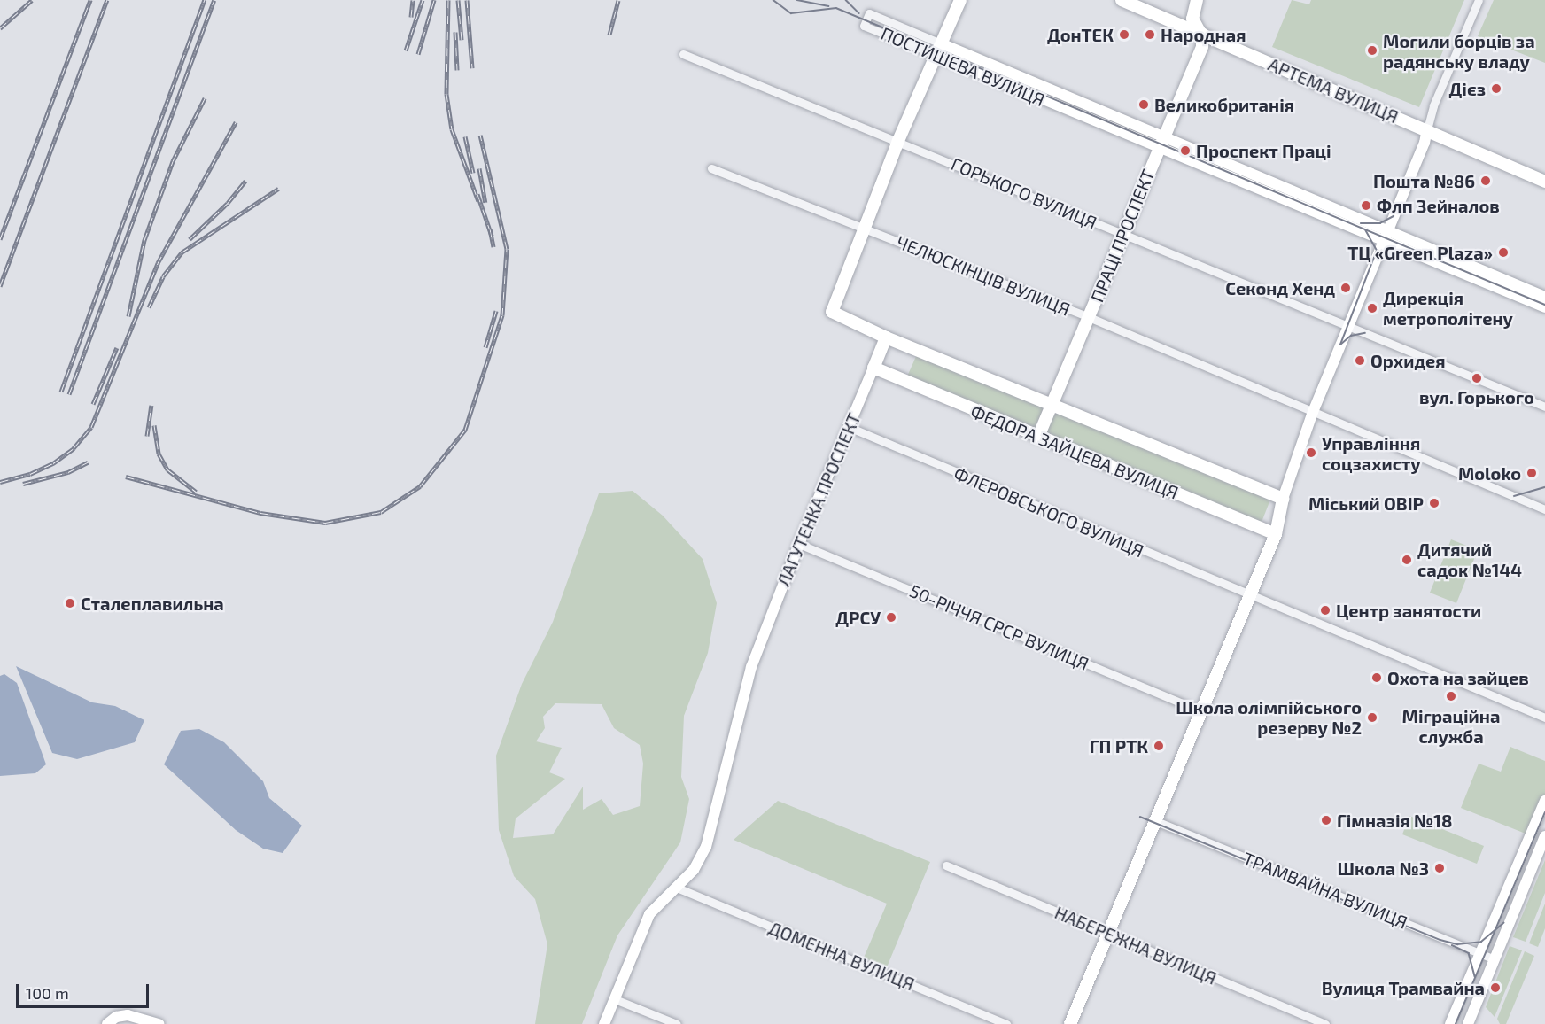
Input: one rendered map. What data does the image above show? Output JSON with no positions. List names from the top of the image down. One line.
{"streets":{"main road":["АРТЕМА ВУЛИЦЯ","ПРАЦІ ПРОСПЕКТ","ФЕДОРА ЗАЙЦЕВА ВУЛИЦЯ","ЛАГУТЕНКА ПРОСПЕКТ"],"street":["ПОСТИШЕВА ВУЛИЦЯ","ГОРЬКОГО ВУЛИЦЯ","ЧЕЛЮСКІНЦІВ ВУЛИЦЯ","ФЛЕРОВСЬКОГО ВУЛИЦЯ","50-РІЧЧЯ СРСР ВУЛИЦЯ","ТРАМВАЙНА ВУЛИЦЯ","НАБЕРЕЖНА ВУЛИЦЯ","ДОМЕННА ВУЛИЦЯ"]},"crossings":[["ПОСТИШЕВА ВУЛИЦЯ","ПРАЦІ ПРОСПЕКТ"],["АРТЕМА ВУЛИЦЯ","ПРАЦІ ПРОСПЕКТ"],["ГОРЬКОГО ВУЛИЦЯ","ПРАЦІ ПРОСПЕКТ"],["ПРАЦІ ПРОСПЕКТ","ЧЕЛЮСКІНЦІВ ВУЛИЦЯ"],["ПРАЦІ ПРОСПЕКТ","ФЕДОРА ЗАЙЦЕВА ВУЛИЦЯ"],["ФЕДОРА ЗАЙЦЕВА ВУЛИЦЯ","ЛАГУТЕНКА ПРОСПЕКТ"],["ЛАГУТЕНКА ПРОСПЕКТ","ФЛЕРОВСЬКОГО ВУЛИЦЯ"],["ЛАГУТЕНКА ПРОСПЕКТ","50-РІЧЧЯ СРСР ВУЛИЦЯ"],["ЛАГУТЕНКА ПРОСПЕКТ","ДОМЕННА ВУЛИЦЯ"]],"places":["ДонТЕК","Народная","Могили борців за радянську владу","Дієз","Великобританія","Проспект Праці","Пошта №86","Флп Зейналов","ТЦ «Green Plaza»","Секонд Хенд","Дирекція метрополітену","Орхидея","вул. Горького","Управління соцзахисту","Moloko","Міський ОВІР","Дитячий садок №144","Сталеплавильна","Центр занятости","ДРСУ","Охота на зайцев","Міграційна служба","Школа олімпійського резерву №2","ГП РТК","Гімназія №18","Школа №3","Вулиця Трамвайна"],"scale_bar":"100 m"}
